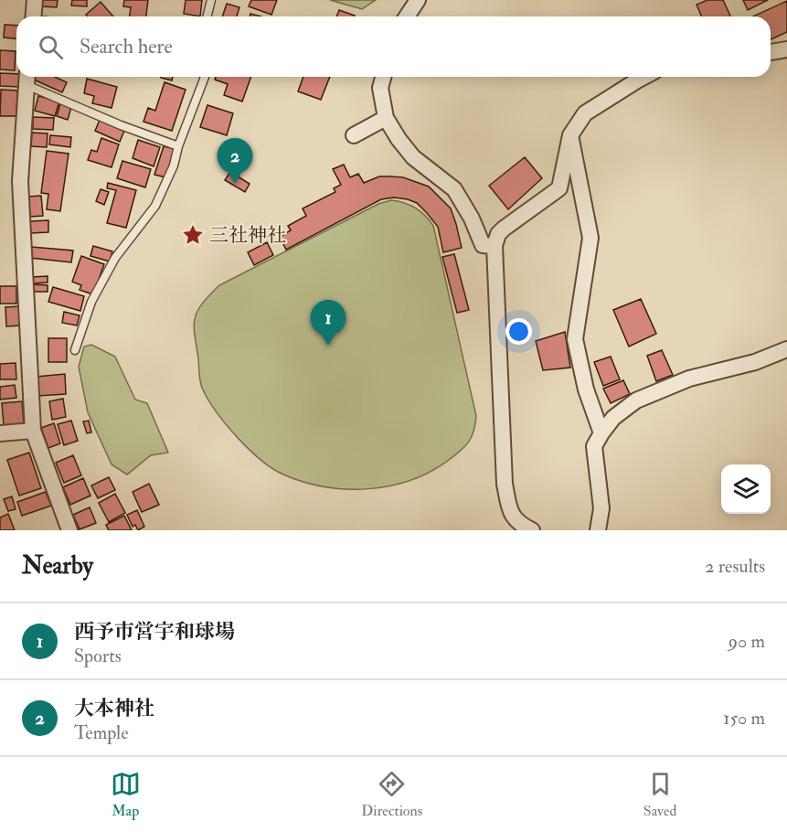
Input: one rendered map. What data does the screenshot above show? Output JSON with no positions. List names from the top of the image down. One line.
{"places":{"place":["三社神社"]},"page":{"search":"Search here","pins":["2","1"],"heading":["Nearby","2 results"],"list":[{"mark":"1","name":"西予市営宇和球場","note":"Sports","value":"90 m"},{"mark":"2","name":"大本神社","note":"Temple","value":"150 m"}],"nav":["Map","Directions","Saved"]}}
